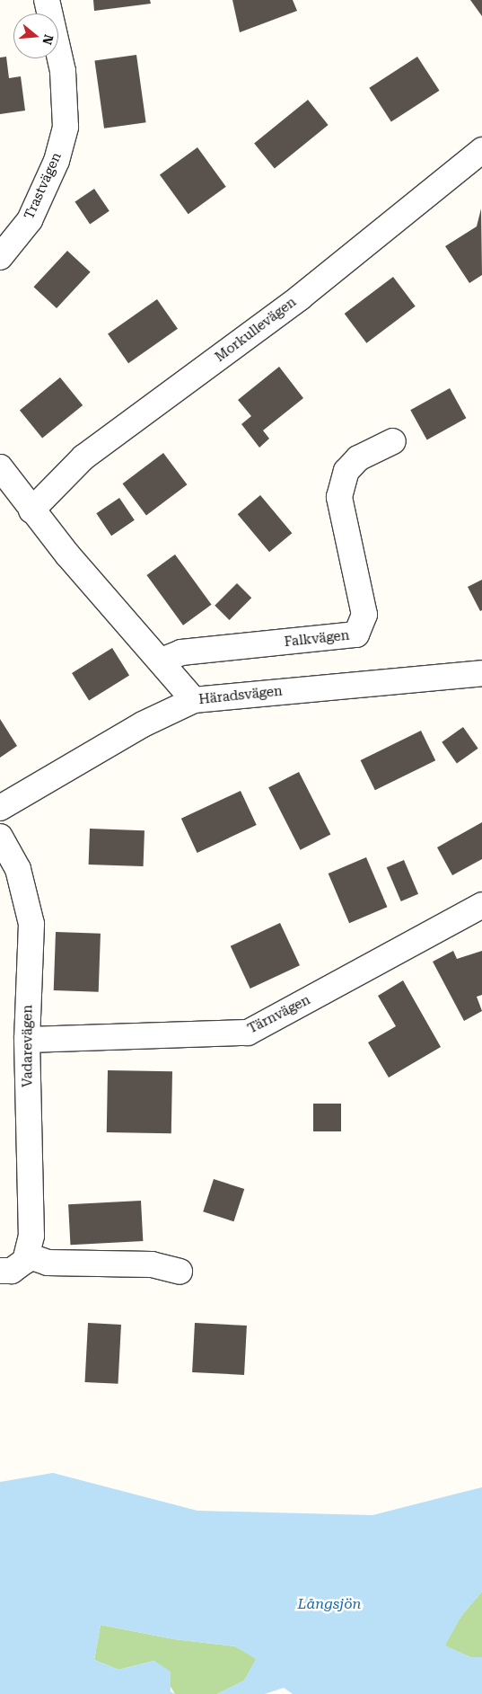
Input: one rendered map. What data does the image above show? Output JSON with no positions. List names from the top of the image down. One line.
{"streets":{"street":["Trastvägen","Morkullevägen","Falkvägen","Häradsvägen","Tärnvägen","Vadarevägen"]},"crossings":[["Tärnvägen","Vadarevägen"]],"water":["Långsjön"],"north":"right"}
